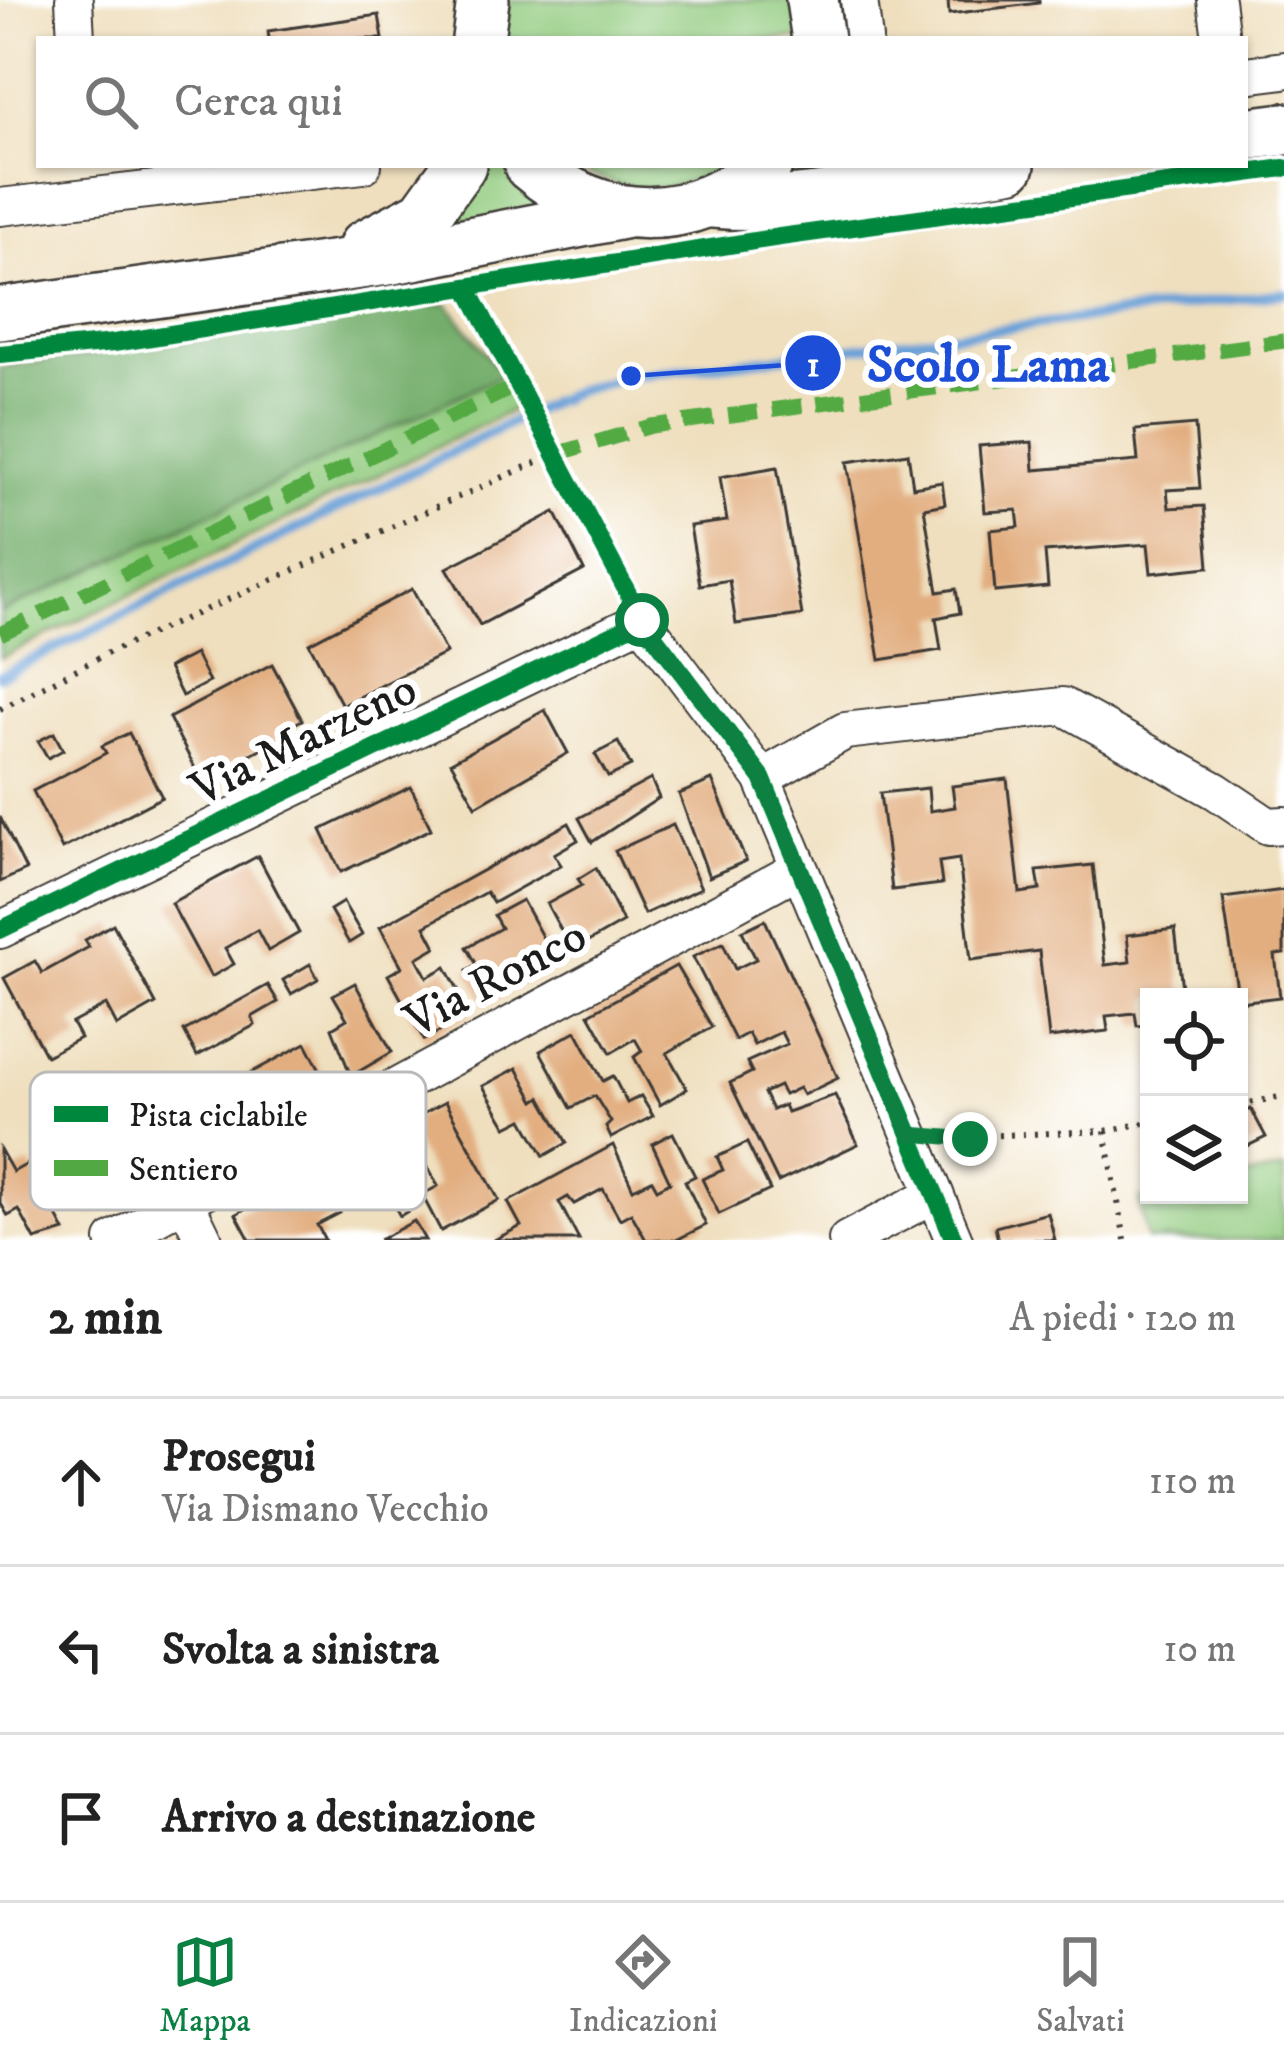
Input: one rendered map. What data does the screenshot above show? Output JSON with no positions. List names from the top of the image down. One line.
{"streets":{"street":["Via Marzeno","Via Ronco"]},"places":["Scolo Lama"],"legend":["Pista ciclabile","Sentiero"],"page":{"search":"Cerca qui","heading":["2 min","A piedi · 120 m"],"list":[["Prosegui","Via Dismano Vecchio","110 m"],["Svolta a sinistra","10 m"],"Arrivo a destinazione"],"nav":["Mappa","Indicazioni","Salvati"]}}
